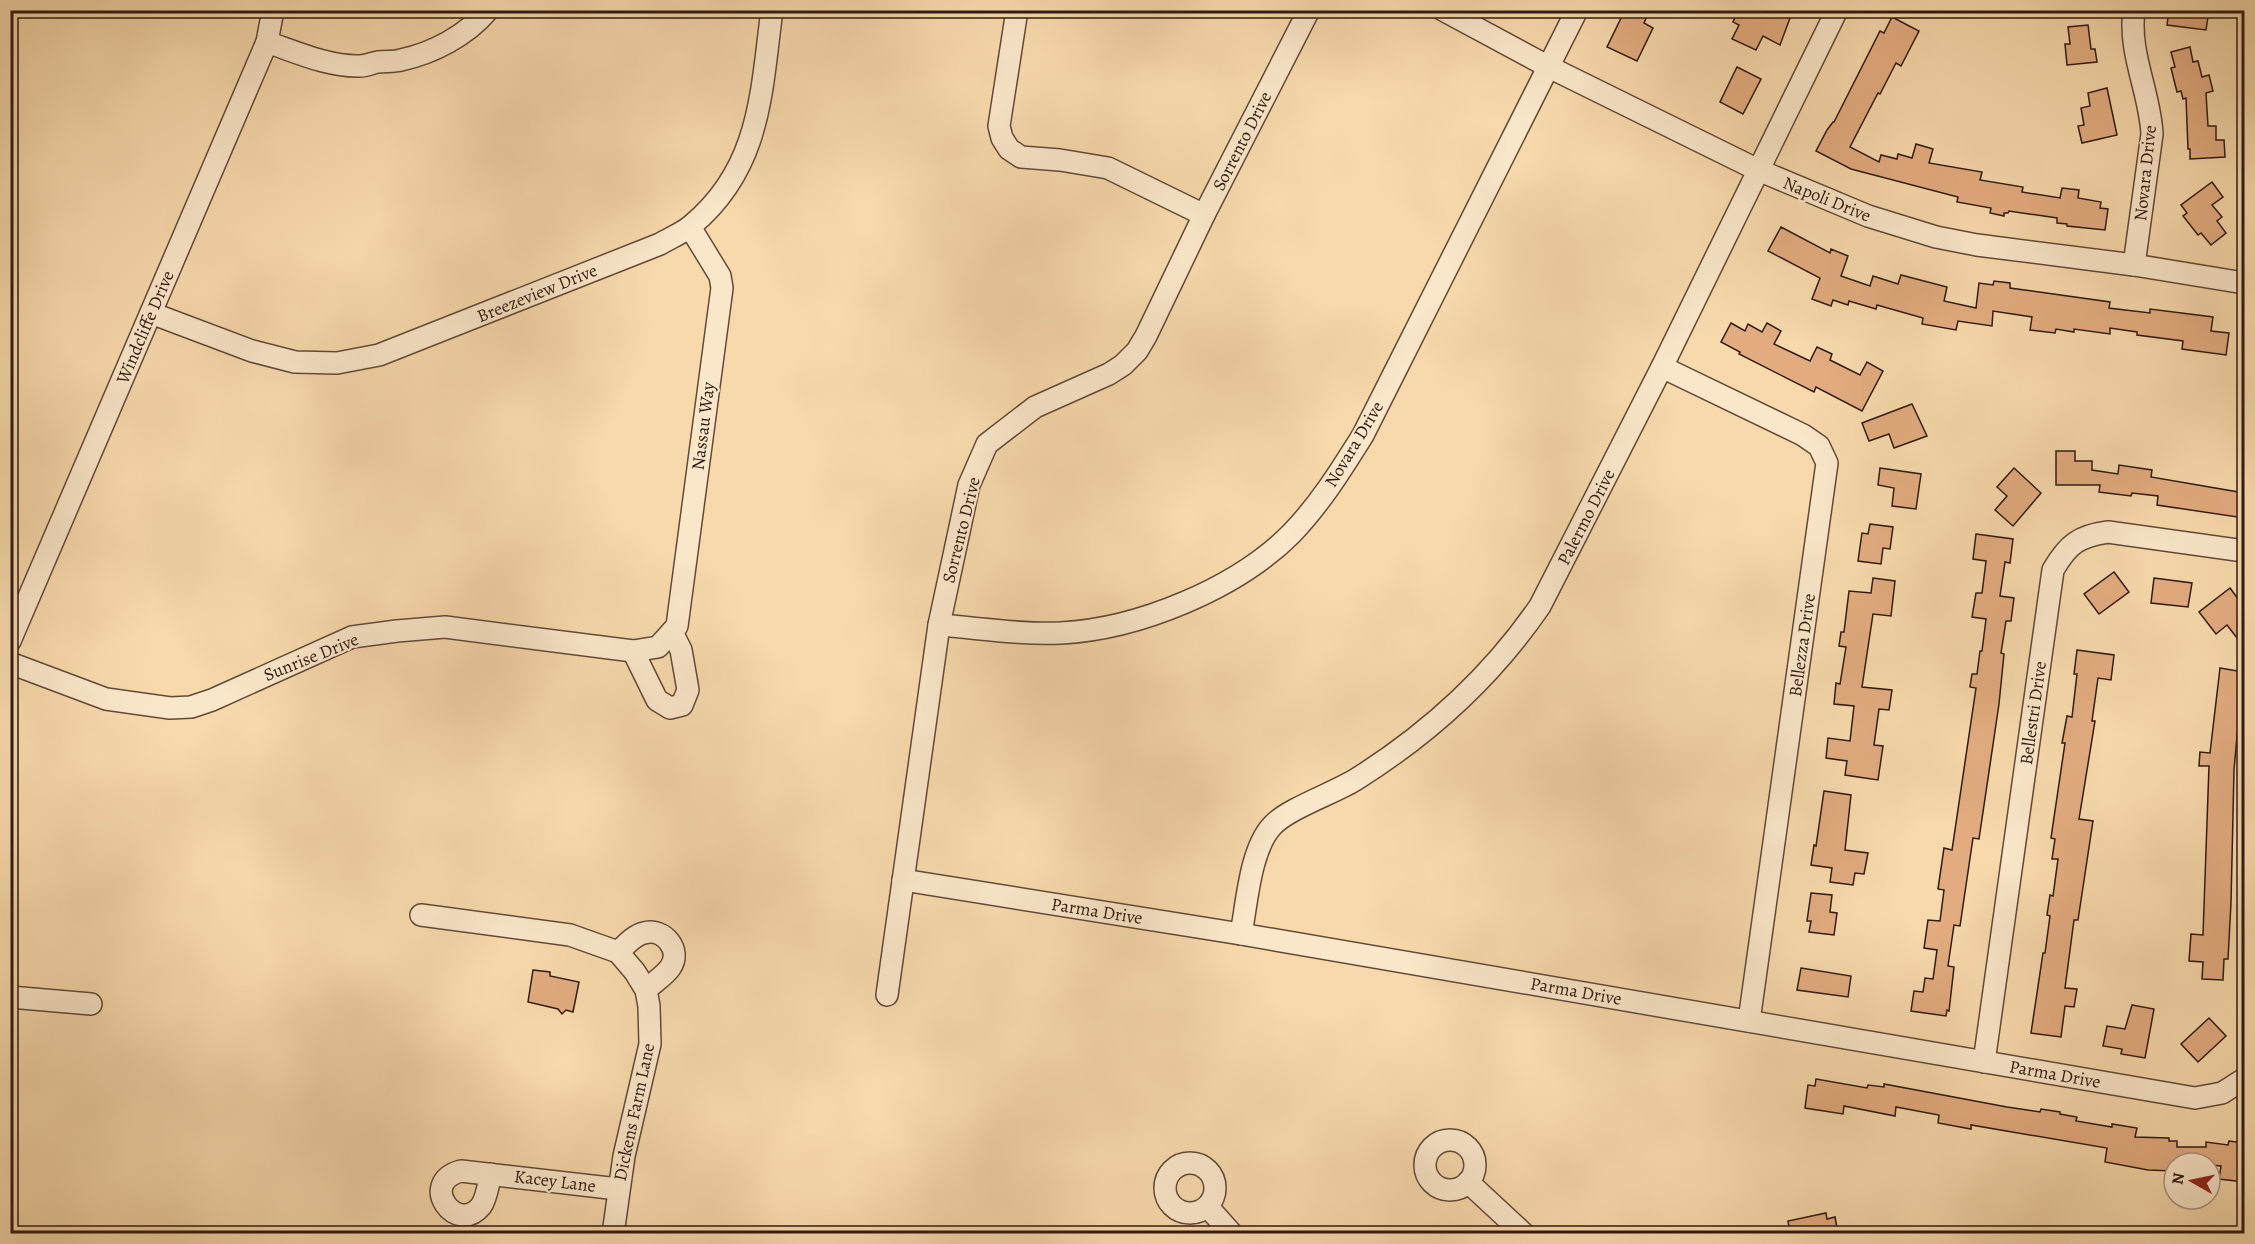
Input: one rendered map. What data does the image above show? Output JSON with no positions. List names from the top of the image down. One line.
{"streets":{"street":["Sorrento Drive","Novara Drive","Napoli Drive","Breezeview Drive","Windcliffe Drive","Nassau Way","Palermo Drive","Bellezza Drive","Sunrise Drive","Bellestri Drive","Parma Drive","Dickens Farm Lane","Kacey Lane"]},"crossings":[["Sorrento Drive","Novara Drive"],["Sorrento Drive","Parma Drive"],["Novara Drive","Napoli Drive"],["Napoli Drive","Palermo Drive"],["Breezeview Drive","Windcliffe Drive"],["Breezeview Drive","Nassau Way"],["Nassau Way","Sunrise Drive"],["Palermo Drive","Bellezza Drive"],["Palermo Drive","Parma Drive"],["Bellezza Drive","Parma Drive"],["Bellestri Drive","Parma Drive"],["Dickens Farm Lane","Kacey Lane"]],"north":"left"}
